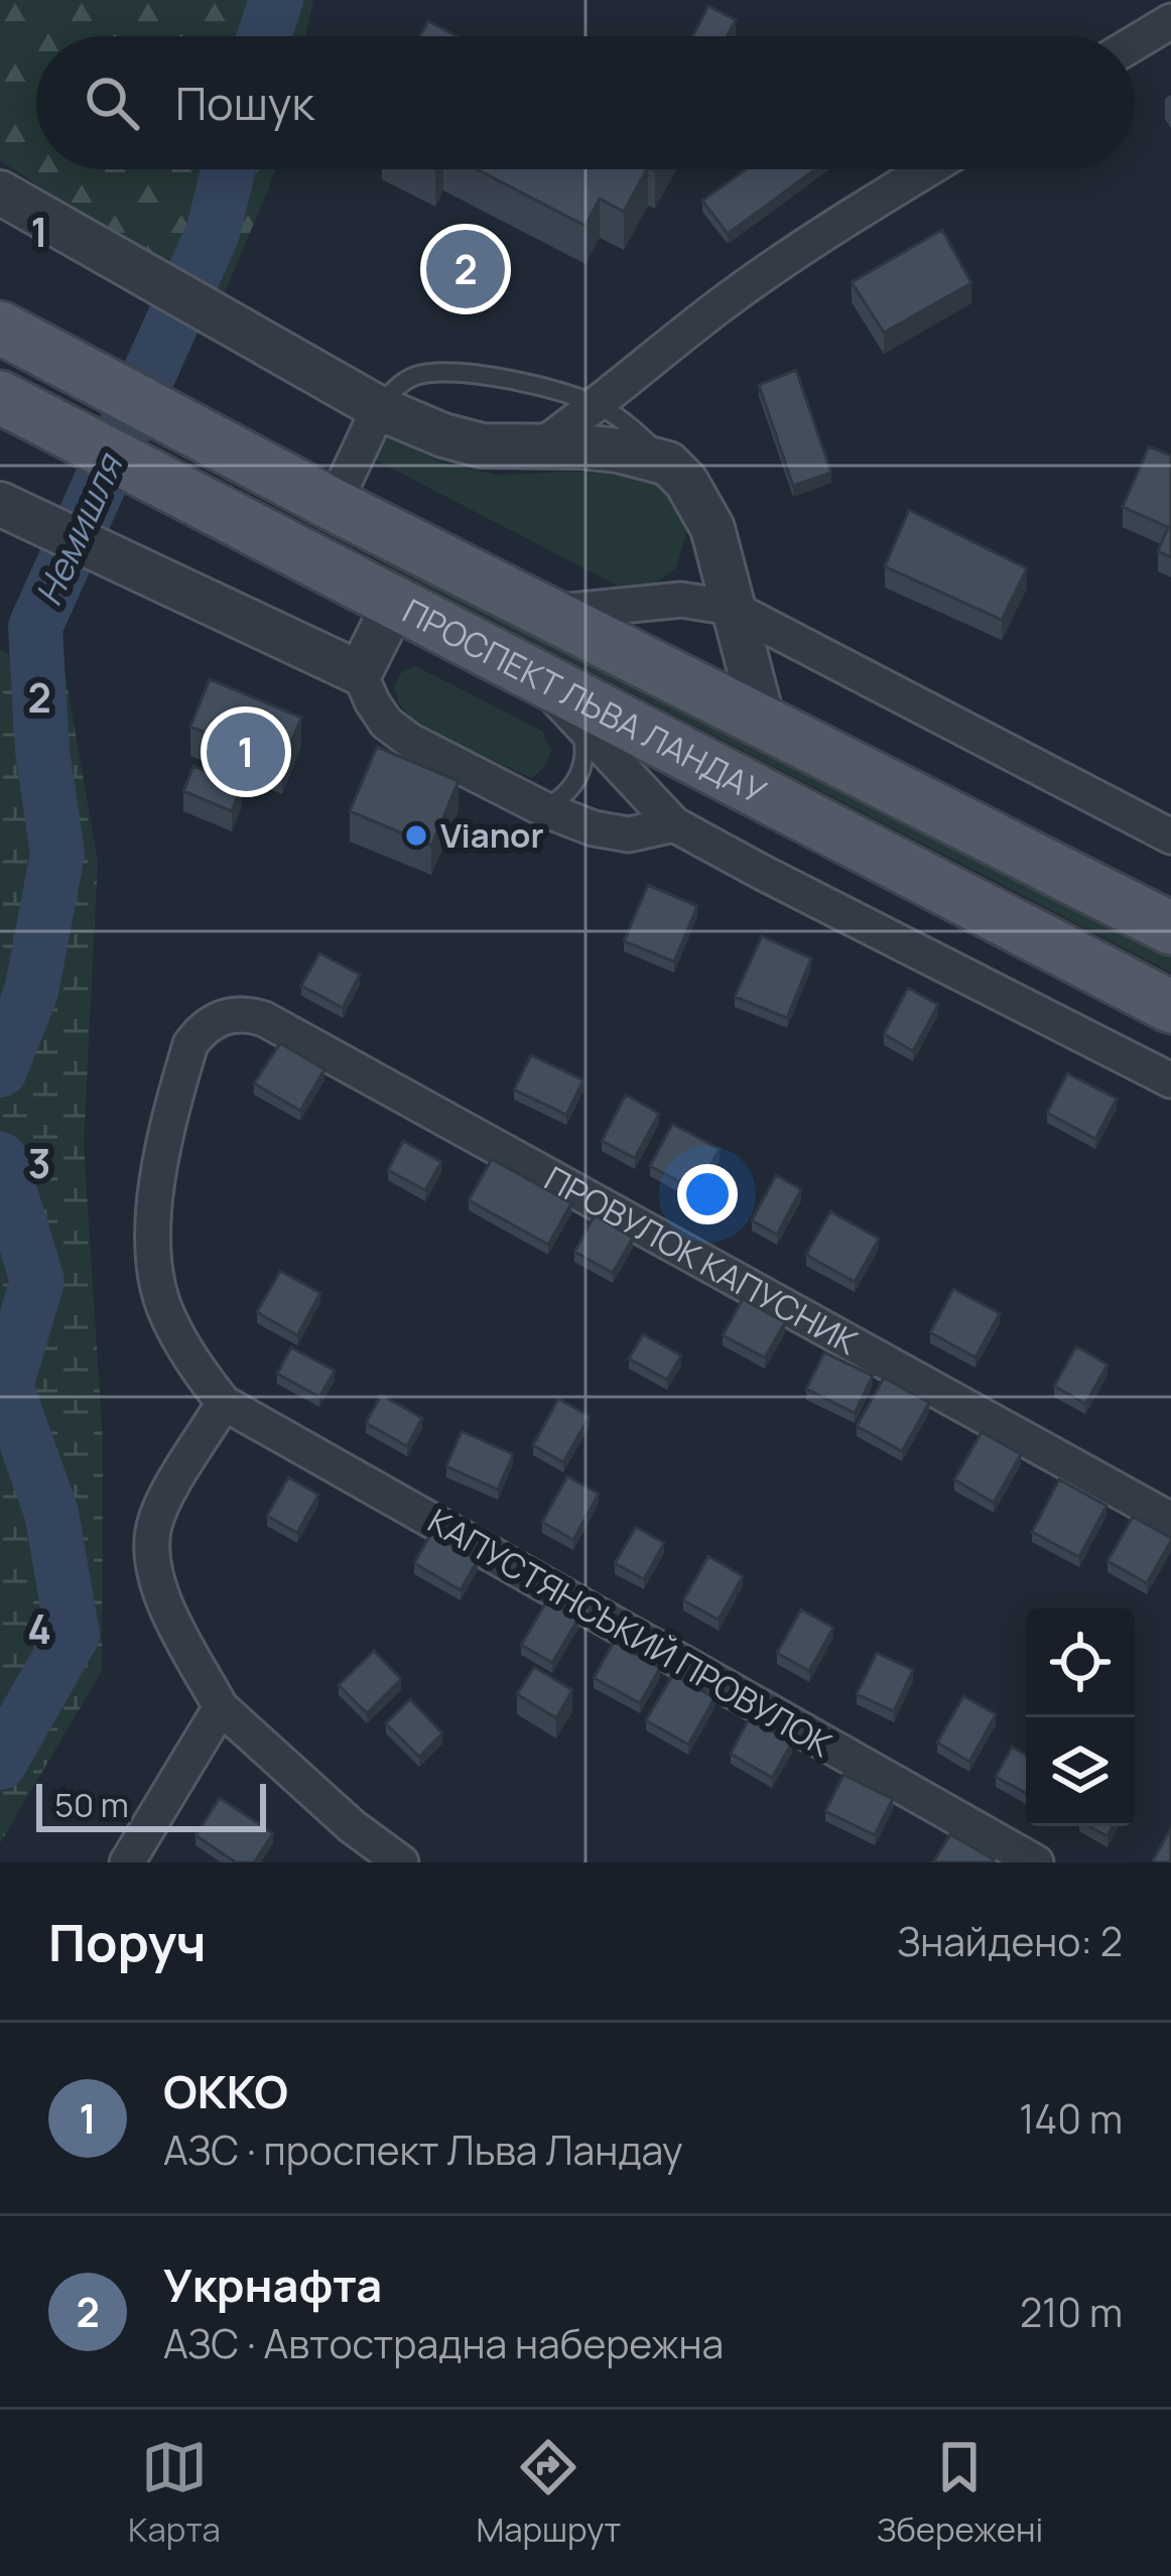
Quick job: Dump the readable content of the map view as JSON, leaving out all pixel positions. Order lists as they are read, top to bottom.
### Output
{
  "streets": {
    "main road": ["ПРОСПЕКТ ЛЬВА ЛАНДАУ"],
    "street": ["ПРОВУЛОК КАПУСНИК", "КАПУСТЯНСЬКИЙ ПРОВУЛОК"]
  },
  "crossings": [
    ["ПРОВУЛОК КАПУСНИК", "КАПУСТЯНСЬКИЙ ПРОВУЛОК"]
  ],
  "water": ["Немишля"],
  "places": ["Vianor"],
  "scale_bar": "50 m",
  "page": {
    "search": "Пошук",
    "pins": ["2", "1"],
    "scale": "50 m",
    "heading": ["Поруч", "Знайдено: 2"],
    "list": [
      {
        "mark": "1",
        "name": "ОККО",
        "note": "АЗС · проспект Льва Ландау",
        "value": "140 m"
      },
      {
        "mark": "2",
        "name": "Укрнафта",
        "note": "АЗС · Автострадна набережна",
        "value": "210 m"
      }
    ],
    "nav": ["Карта", "Маршрут", "Збережені"]
  },
  "grid": {
    "rows": [
      "1",
      "2",
      "3",
      "4"
    ]
  }
}
